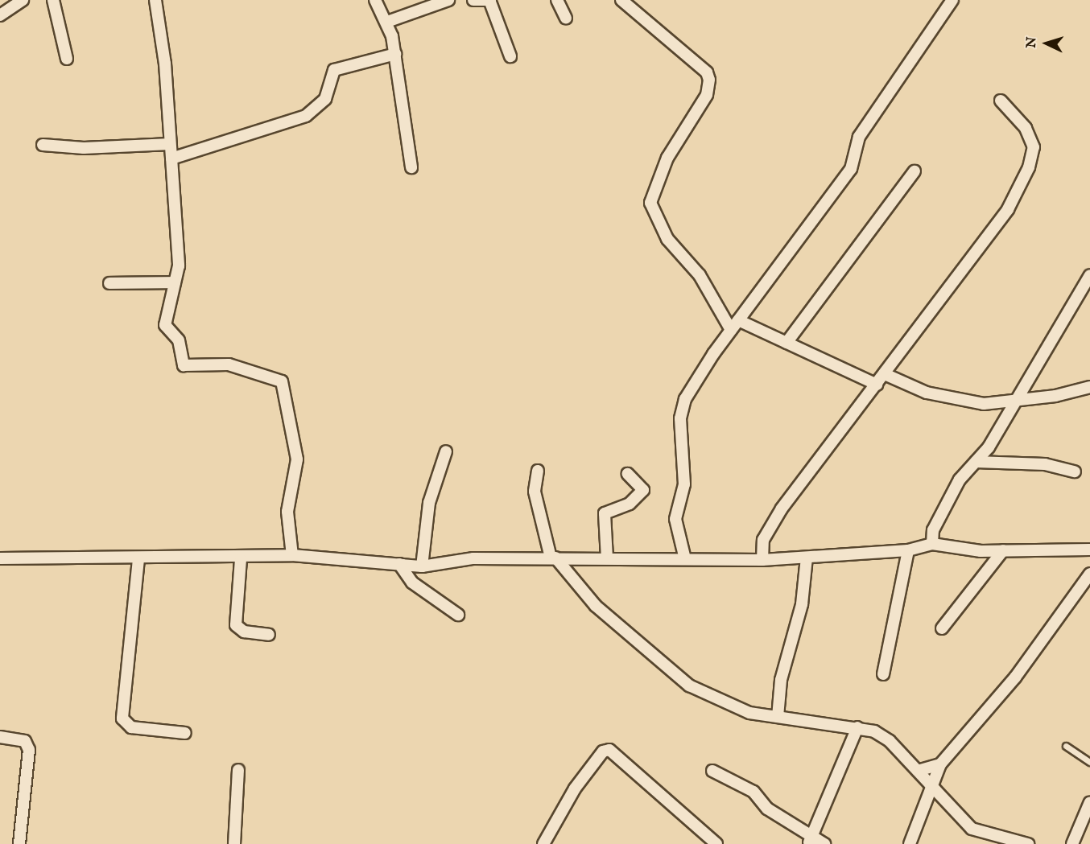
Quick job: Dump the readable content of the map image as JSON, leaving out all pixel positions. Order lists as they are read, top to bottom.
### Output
{
  "north": "left"
}
